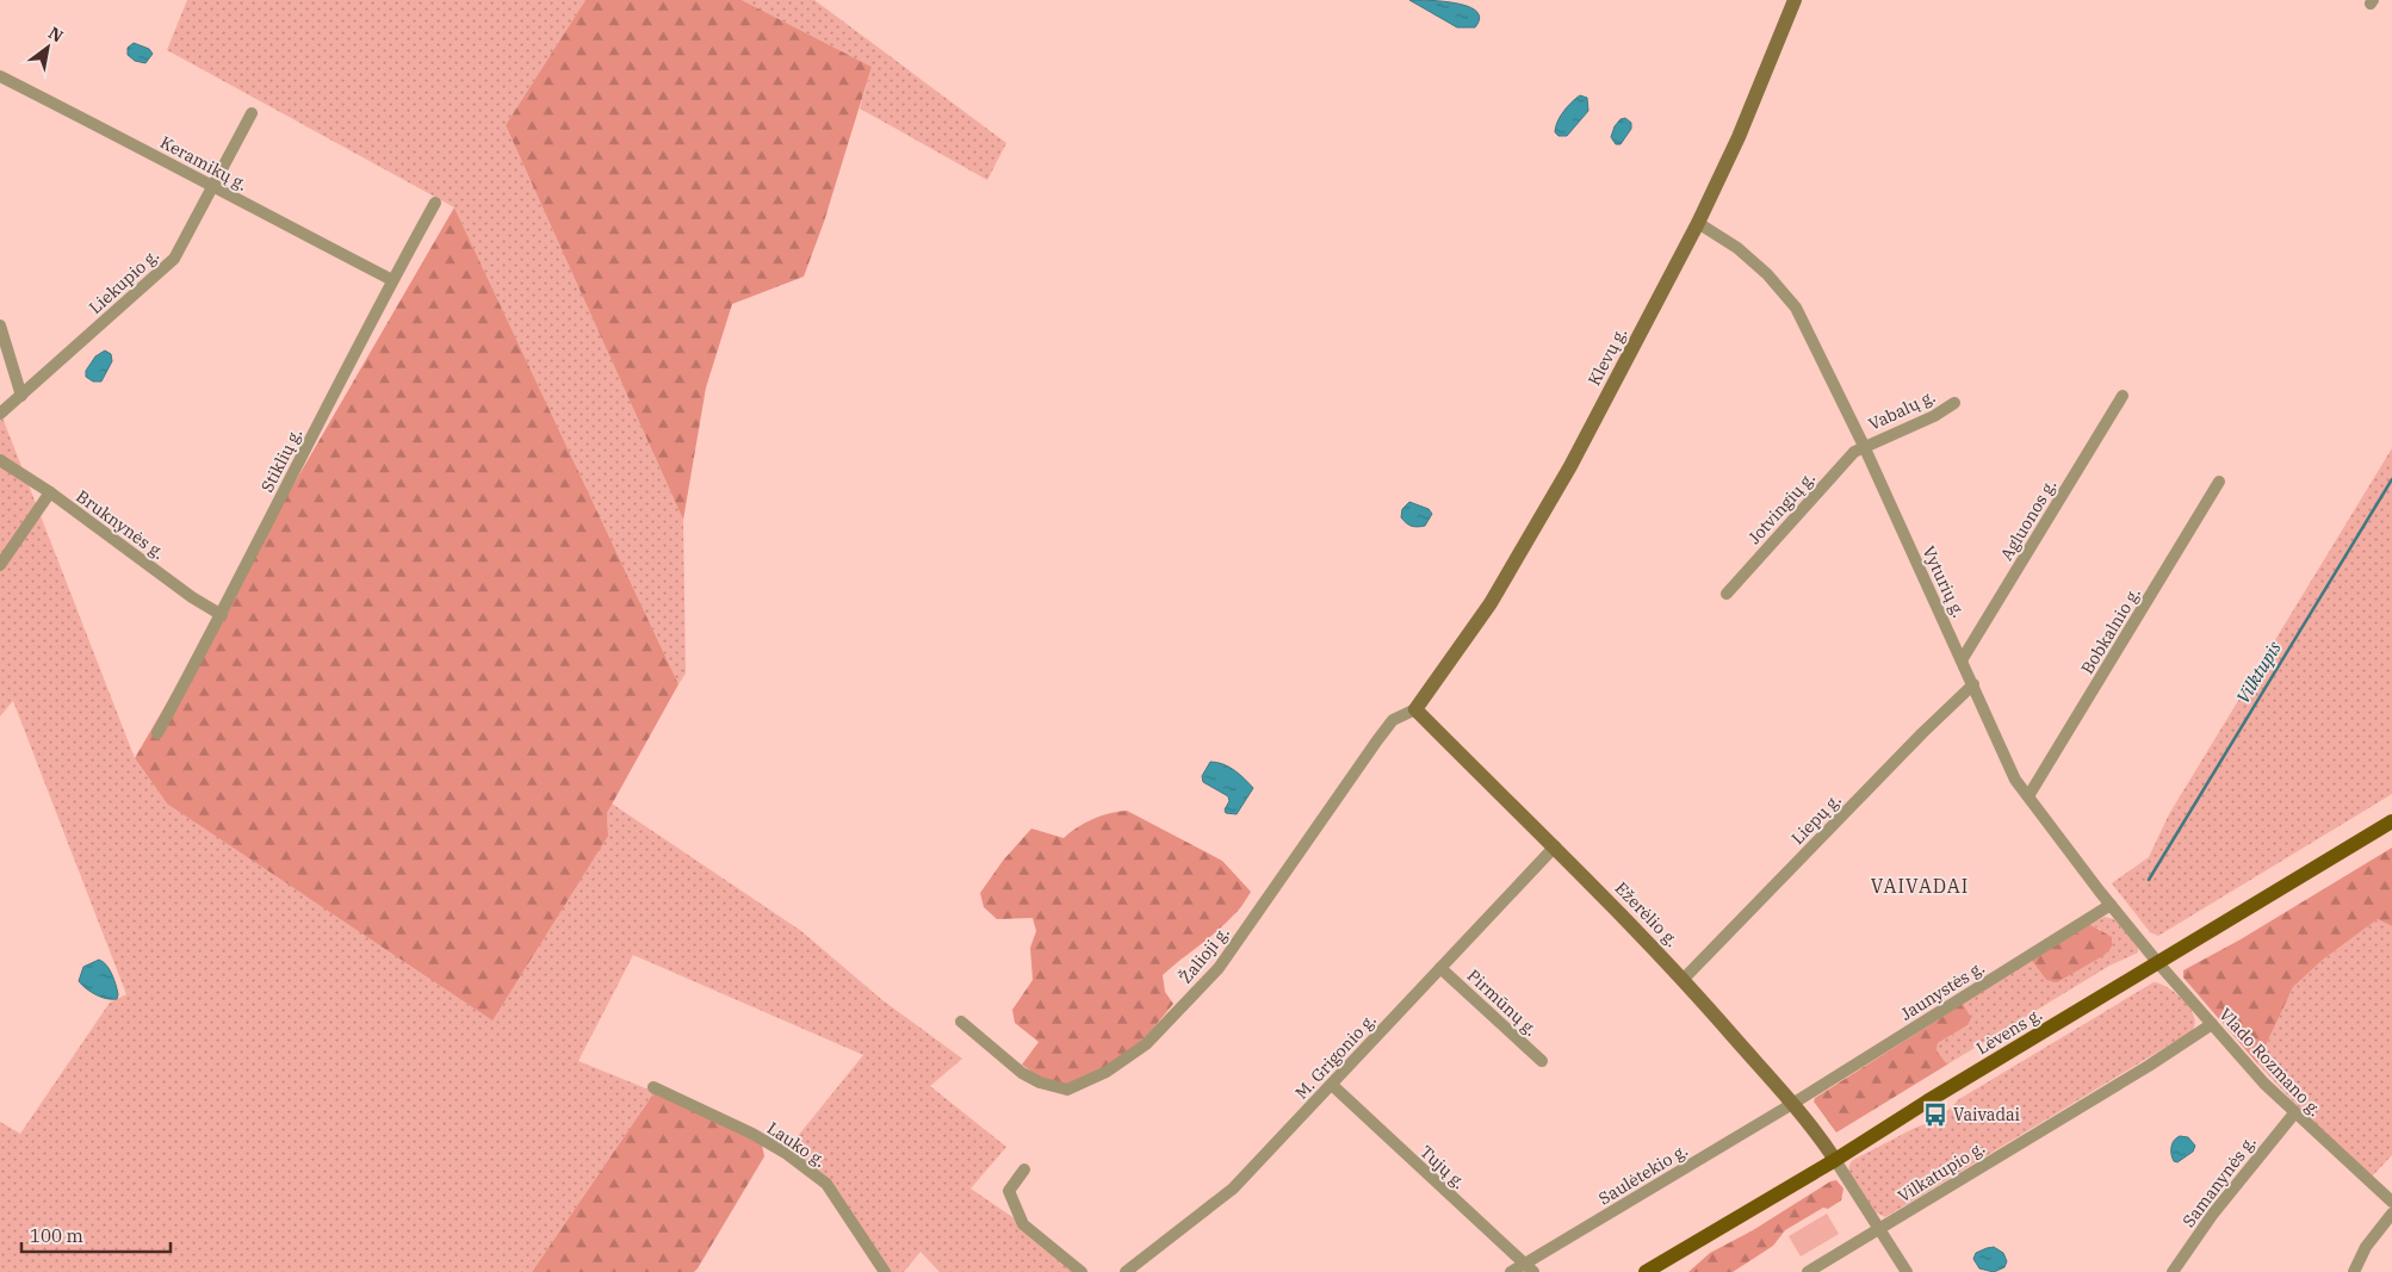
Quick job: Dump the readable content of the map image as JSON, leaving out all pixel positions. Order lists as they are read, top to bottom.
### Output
{
  "streets": {
    "main road": ["Klevų g.", "Ežerėlio g.", "Lėvens g."],
    "street": [
      "Keramikų g.",
      "Liekupio g.",
      "Vabalų g.",
      "Stiklių g.",
      "Jotvingių g.",
      "Agluonos g.",
      "Bruknynės g.",
      "Vyturių g.",
      "Bobkalnio g.",
      "Liepų g.",
      "Žalioji g.",
      "Jaunystės g.",
      "Pirmūnų g.",
      "M. Grigonio g.",
      "Vlado Rozmano g.",
      "Lauko g.",
      "Tujų g.",
      "Vilkatupio g.",
      "Saulėtekio g.",
      "Samanynės g."
    ]
  },
  "crossings": [
    ["Keramikų g.", "Liekupio g."],
    ["Keramikų g.", "Stiklių g."],
    ["Klevų g.", "Vyturių g."],
    ["Klevų g.", "Ežerėlio g."],
    ["Klevų g.", "Žalioji g."],
    ["Vabalų g.", "Jotvingių g."],
    ["Vabalų g.", "Vyturių g."],
    ["Stiklių g.", "Bruknynės g."],
    ["Jotvingių g.", "Vyturių g."],
    ["Agluonos g.", "Vyturių g."],
    ["Vyturių g.", "Bobkalnio g."],
    ["Vyturių g.", "Liepų g."],
    ["Vyturių g.", "Jaunystės g."],
    ["Vyturių g.", "Lėvens g."],
    ["Vyturių g.", "Vlado Rozmano g."],
    ["Liepų g.", "Ežerėlio g."],
    ["Ežerėlio g.", "Žalioji g."],
    ["Ežerėlio g.", "Jaunystės g."],
    ["Ežerėlio g.", "Lėvens g."],
    ["Ežerėlio g.", "M. Grigonio g."],
    ["Ežerėlio g.", "Saulėtekio g."],
    ["Jaunystės g.", "Saulėtekio g."],
    ["Pirmūnų g.", "M. Grigonio g."],
    ["Lėvens g.", "Vlado Rozmano g."],
    ["M. Grigonio g.", "Tujų g."],
    ["Vlado Rozmano g.", "Vilkatupio g."],
    ["Vlado Rozmano g.", "Samanynės g."],
    ["Tujų g.", "Saulėtekio g."]
  ],
  "districts": ["VAIVADAI"],
  "water": ["Vilktupis"],
  "places": {
    "bus stop": ["Vaivadai"]
  },
  "scale_bar": "100 m",
  "north": "top right"
}
